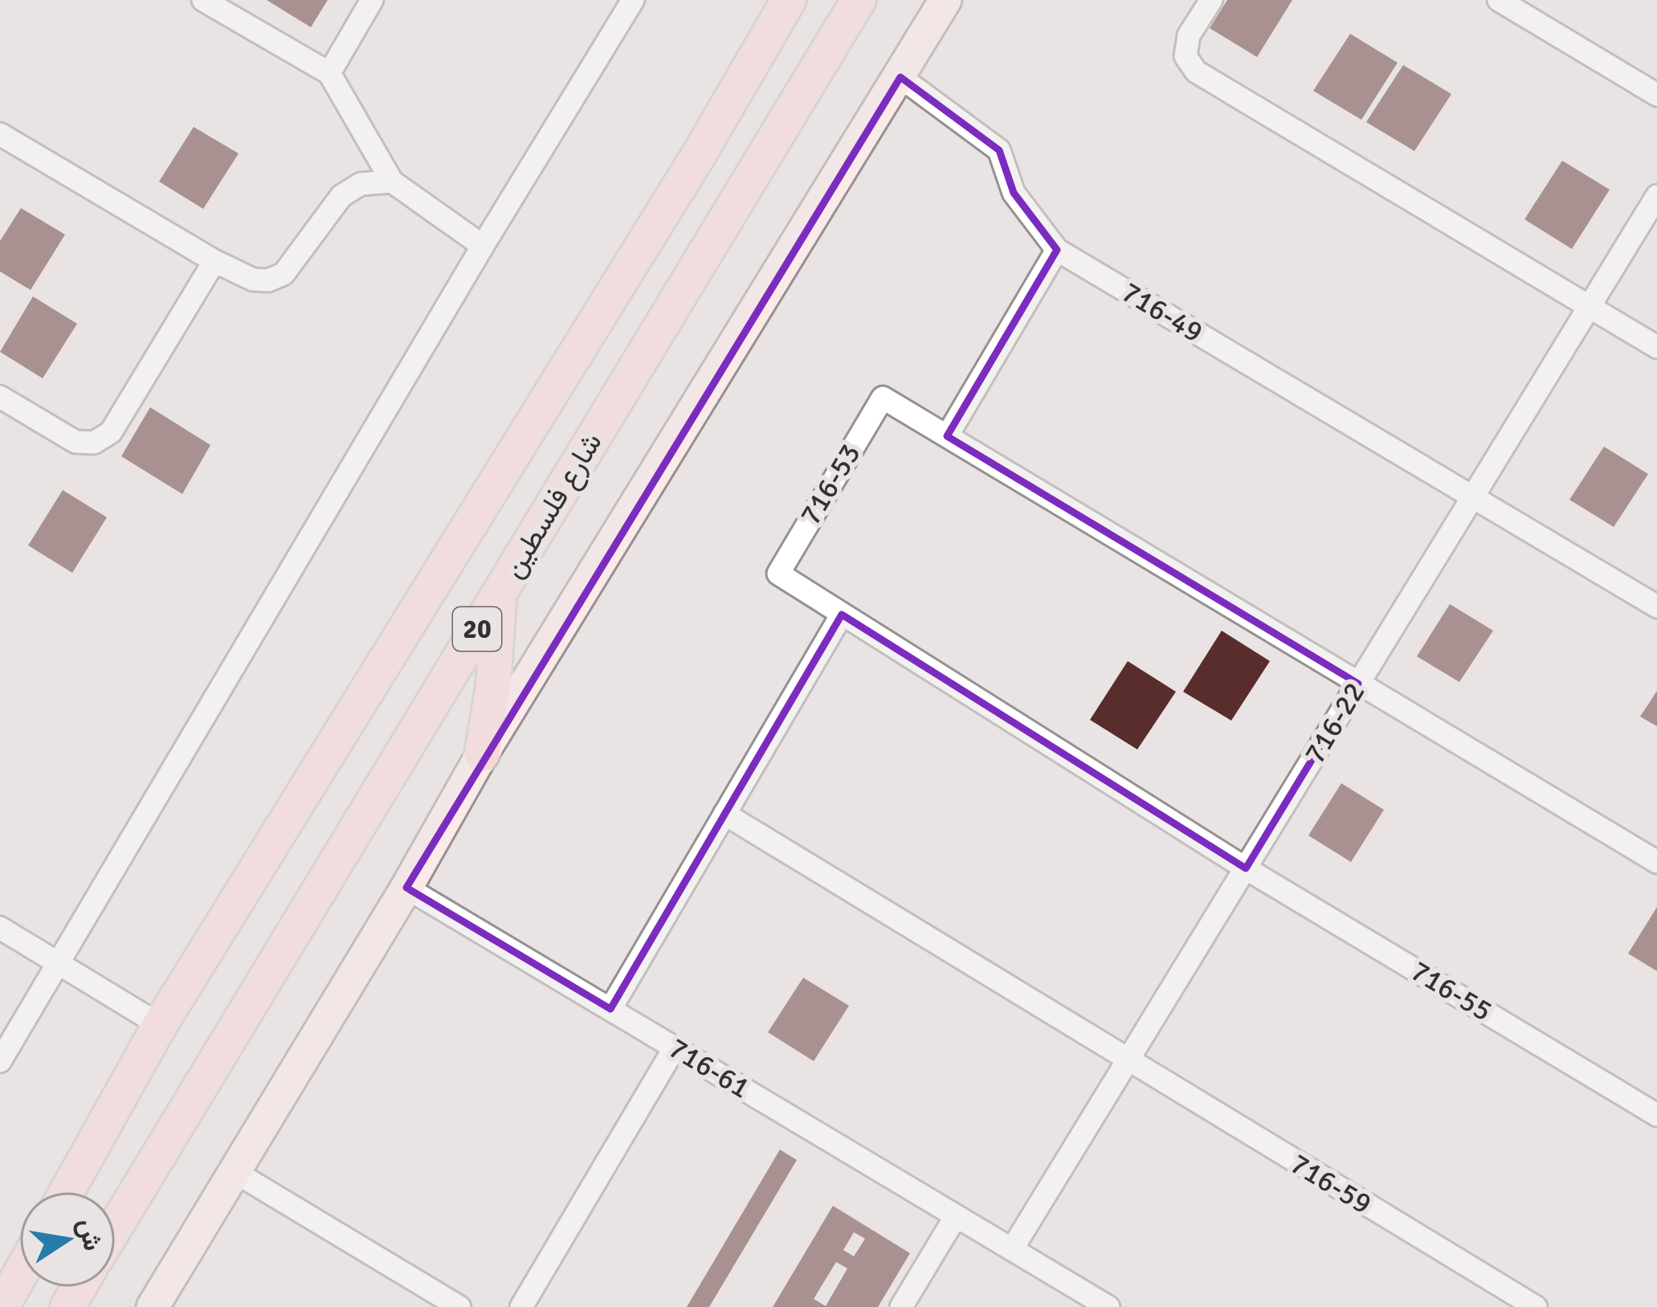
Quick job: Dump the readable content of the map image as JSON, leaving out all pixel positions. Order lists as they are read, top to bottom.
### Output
{
  "streets": {
    "main road": ["شارع فلسطين", "20"],
    "street": [
      "716-49",
      "716-53",
      "716-22",
      "716-55",
      "716-61",
      "716-59"
    ]
  },
  "crossings": [
    ["716-49", "716-22"],
    ["716-53", "716-22"],
    ["716-53", "716-55"],
    ["716-22", "716-55"],
    ["716-22", "716-61"],
    ["716-22", "716-59"]
  ],
  "north": "right"
}
